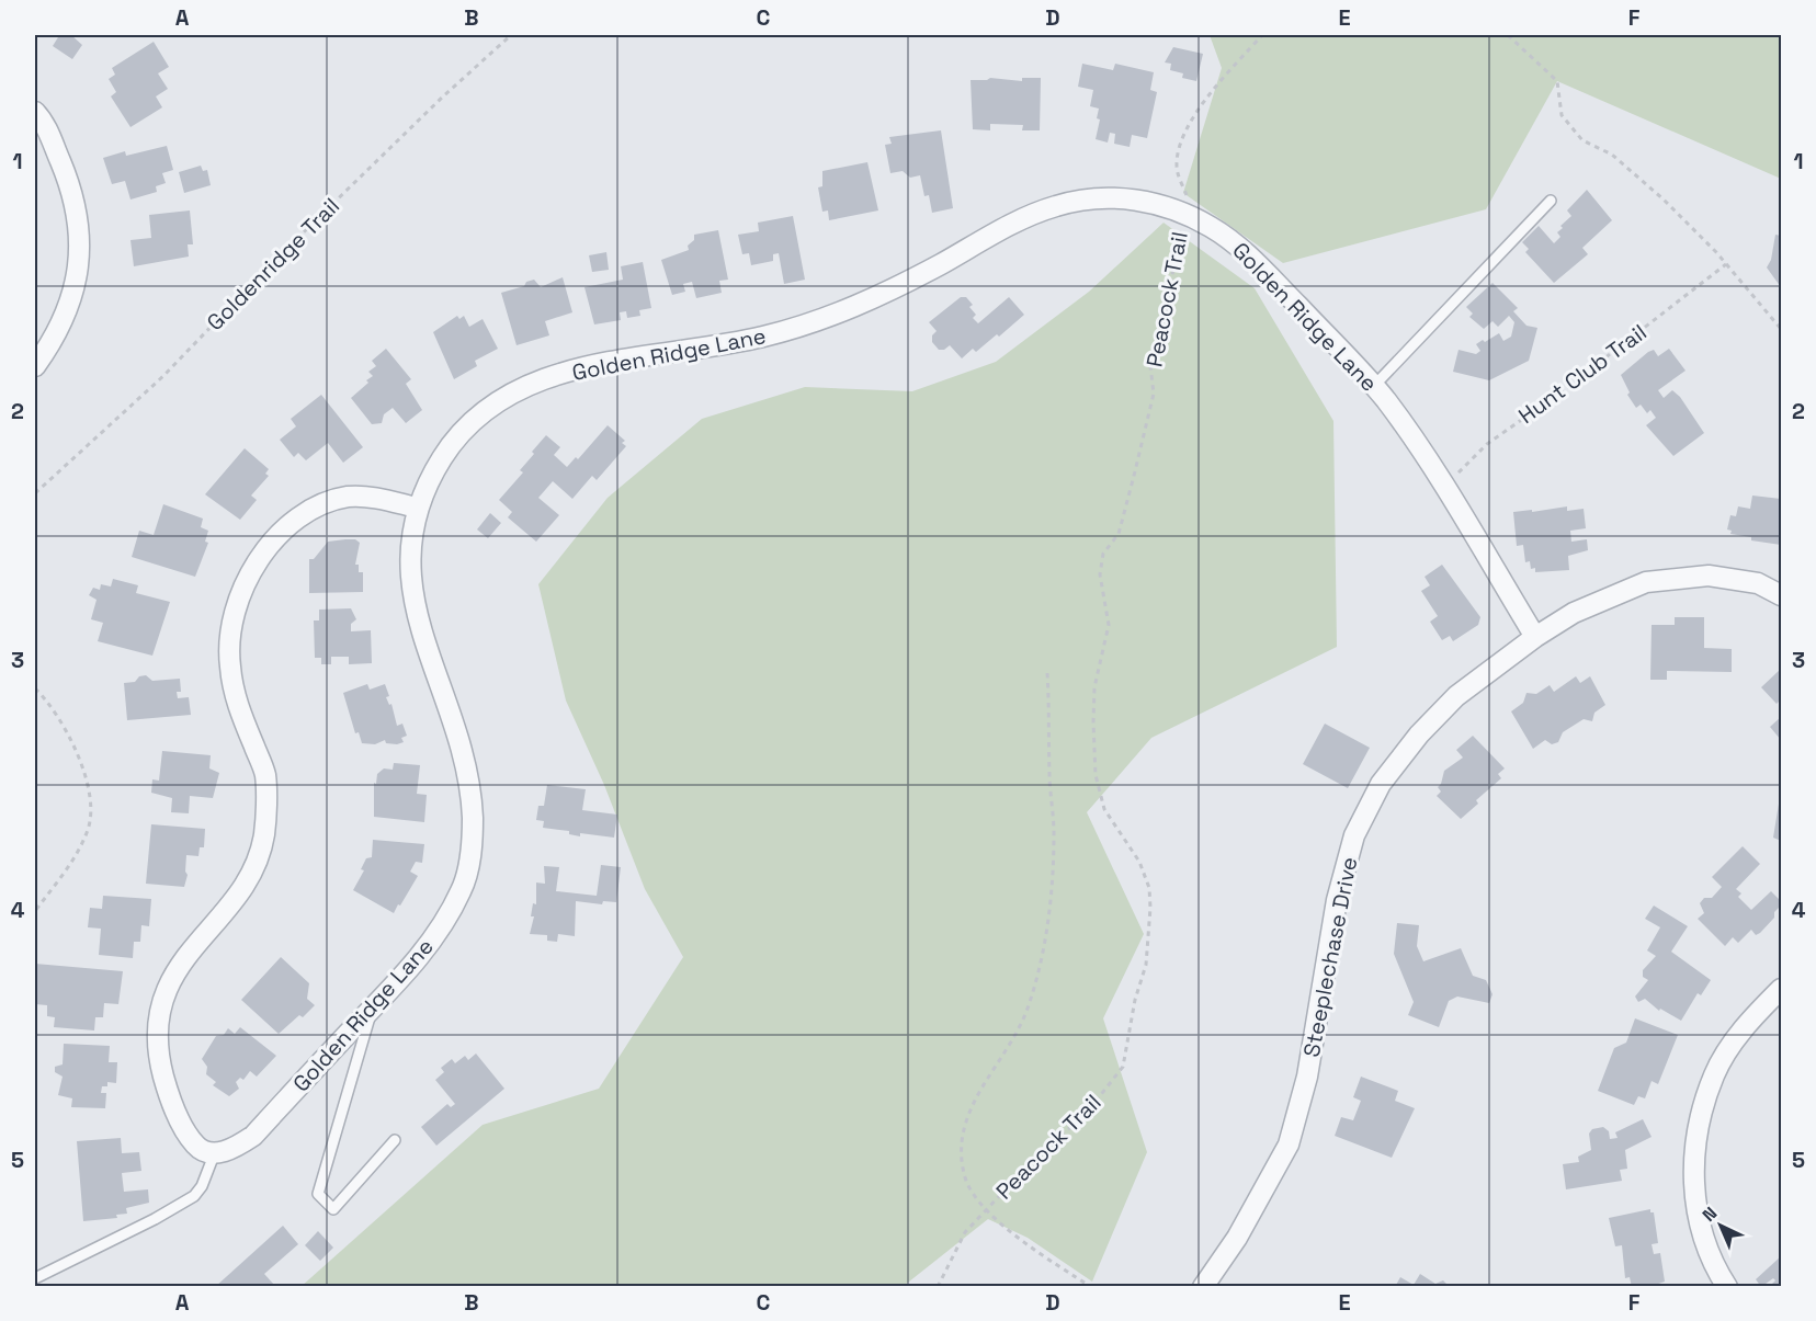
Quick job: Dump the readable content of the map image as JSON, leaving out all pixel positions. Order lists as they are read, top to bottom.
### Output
{
  "streets": {
    "street": ["Golden Ridge Lane", "Steeplechase Drive"],
    "path": ["Goldenridge Trail", "Peacock Trail", "Hunt Club Trail"]
  },
  "crossings": [
    ["Peacock Trail", "Golden Ridge Lane"],
    ["Golden Ridge Lane", "Hunt Club Trail"],
    ["Golden Ridge Lane", "Steeplechase Drive"]
  ],
  "north": "top left",
  "grid": {
    "columns": [
      "A",
      "B",
      "C",
      "D",
      "E",
      "F"
    ],
    "rows": [
      "1",
      "2",
      "3",
      "4",
      "5"
    ]
  }
}
